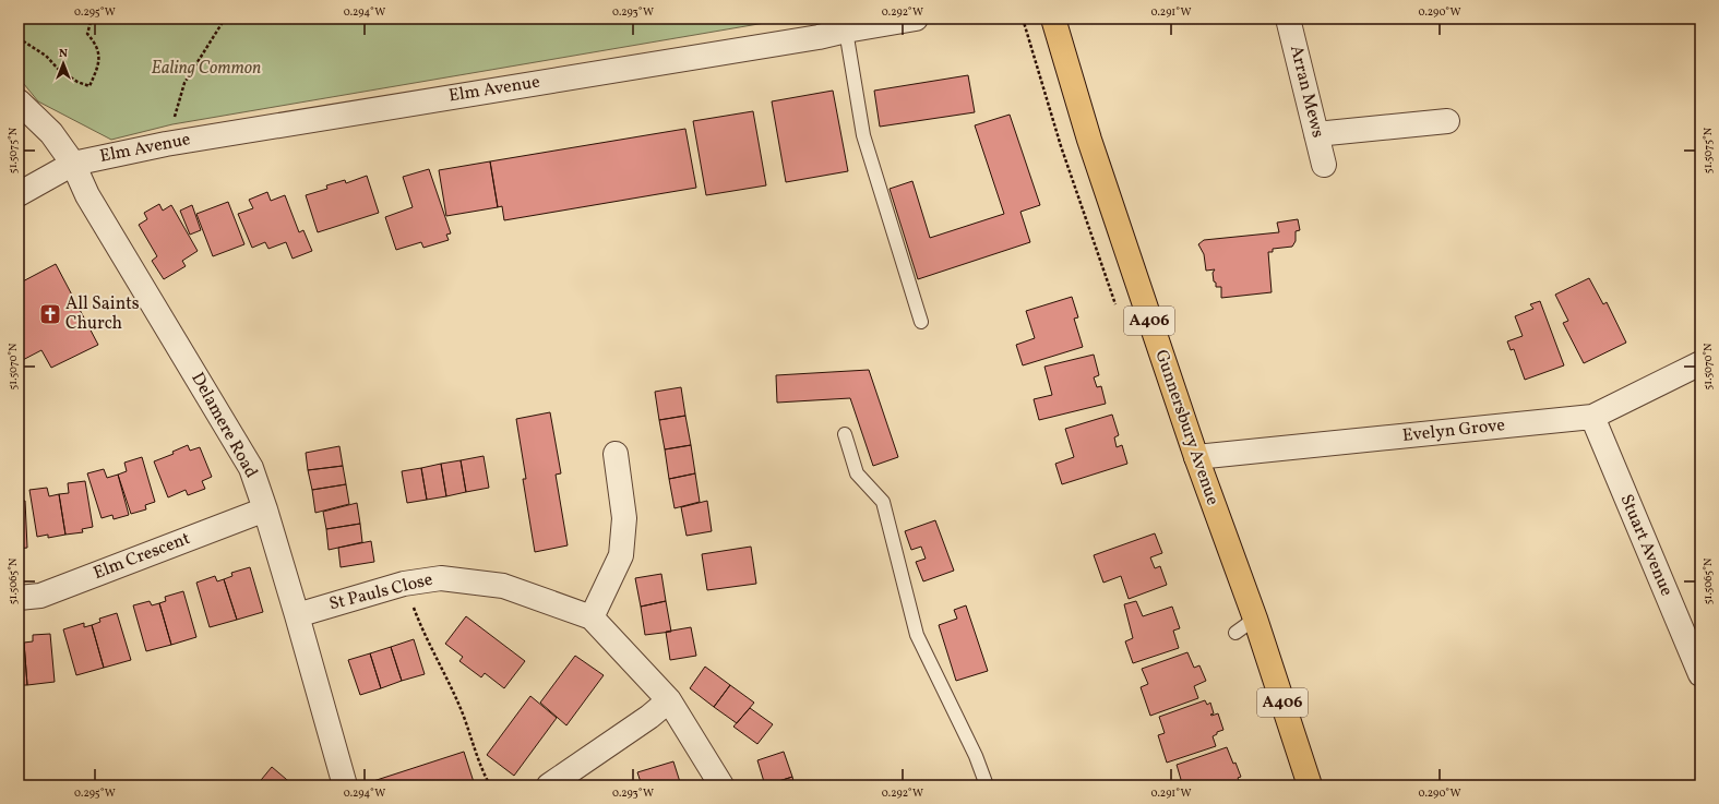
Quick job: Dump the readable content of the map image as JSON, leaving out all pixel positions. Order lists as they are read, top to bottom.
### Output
{
  "streets": {
    "highway": ["A406", "Gunnersbury Avenue"],
    "street": [
      "Elm Avenue",
      "Arran Mews",
      "Delamere Road",
      "Evelyn Grove",
      "Stuart Avenue",
      "Elm Crescent",
      "St Pauls Close"
    ]
  },
  "crossings": [
    ["Elm Avenue", "Delamere Road"],
    ["Delamere Road", "Elm Crescent"],
    ["Delamere Road", "St Pauls Close"],
    ["Gunnersbury Avenue", "Evelyn Grove"],
    ["Evelyn Grove", "Stuart Avenue"]
  ],
  "parks": ["Ealing Common"],
  "places": {
    "church": ["All Saints Church"]
  },
  "north": "top",
  "coordinates": [
    "0.295°W",
    "0.294°W",
    "0.293°W",
    "0.292°W",
    "0.291°W",
    "0.290°W",
    "51.5075°N",
    "51.5070°N",
    "51.5065°N"
  ]
}
